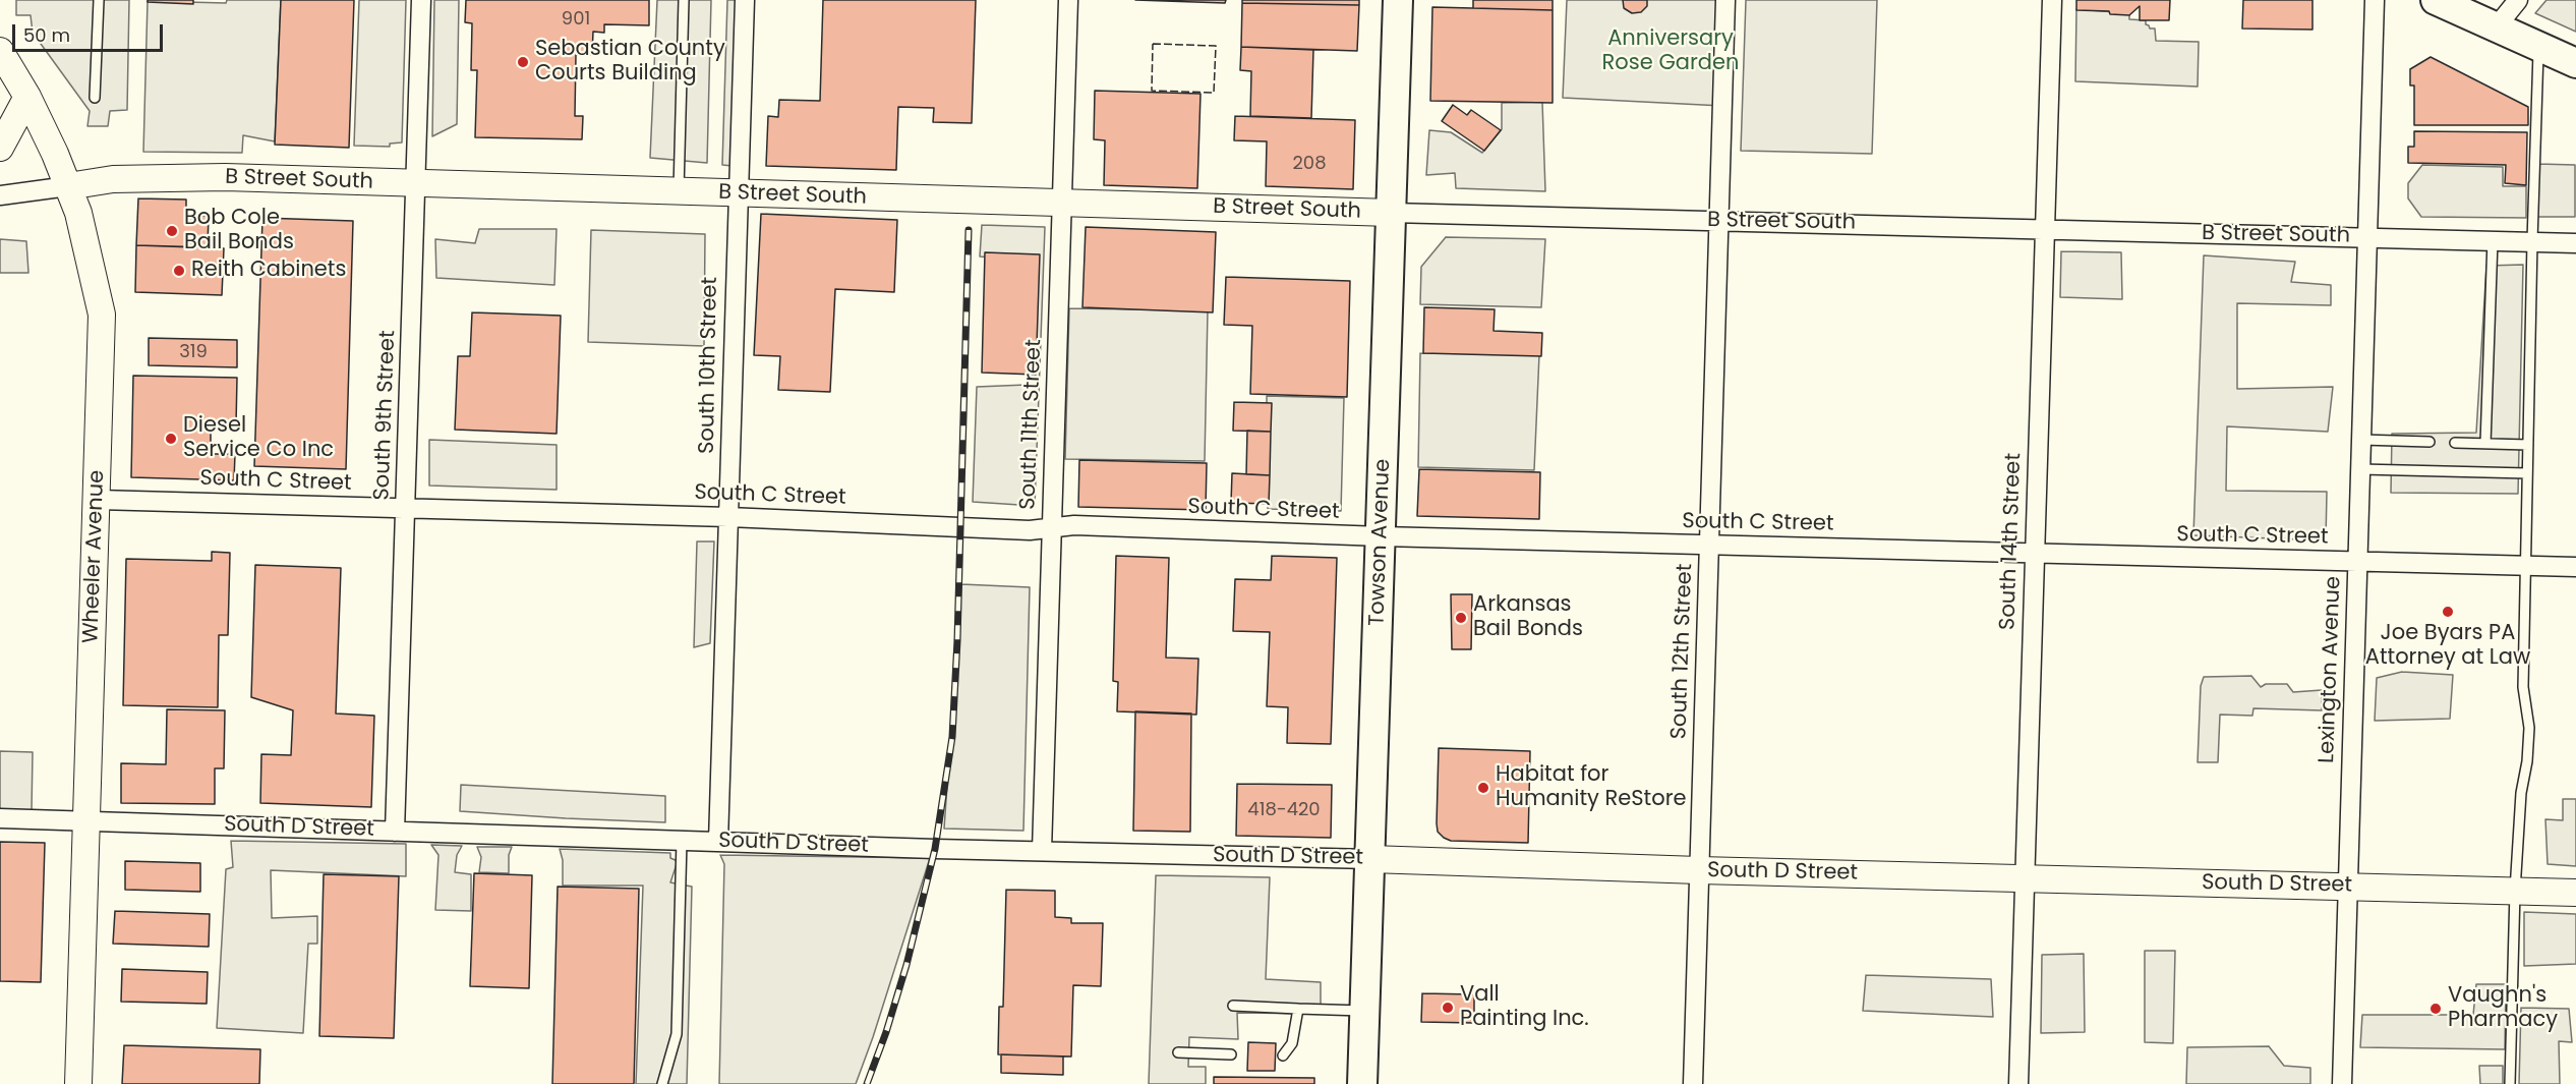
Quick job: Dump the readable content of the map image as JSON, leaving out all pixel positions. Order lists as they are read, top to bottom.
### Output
{
  "streets": {
    "main road": ["Towson Avenue"],
    "street": [
      "B Street South",
      "South 10th Street",
      "South 9th Street",
      "South 11th Street",
      "South C Street",
      "South 14th Street",
      "Wheeler Avenue",
      "South 12th Street",
      "Lexington Avenue",
      "South D Street"
    ]
  },
  "crossings": [
    ["B Street South", "South 10th Street"],
    ["B Street South", "South 9th Street"],
    ["B Street South", "South 11th Street"],
    ["B Street South", "South 14th Street"],
    ["B Street South", "Towson Avenue"],
    ["B Street South", "Wheeler Avenue"],
    ["B Street South", "South 12th Street"],
    ["B Street South", "Lexington Avenue"],
    ["South 10th Street", "South C Street"],
    ["South 10th Street", "South D Street"],
    ["South 9th Street", "South C Street"],
    ["South 9th Street", "South D Street"],
    ["South 11th Street", "South C Street"],
    ["South 11th Street", "South D Street"],
    ["South C Street", "South 14th Street"],
    ["South C Street", "Towson Avenue"],
    ["South C Street", "Wheeler Avenue"],
    ["South C Street", "South 12th Street"],
    ["South C Street", "Lexington Avenue"],
    ["South 14th Street", "South D Street"],
    ["Towson Avenue", "South D Street"],
    ["Wheeler Avenue", "South D Street"],
    ["South 12th Street", "South D Street"],
    ["Lexington Avenue", "South D Street"]
  ],
  "parks": ["Anniversary Rose Garden"],
  "places": [
    "Sebastian County Courts Building",
    "Bob Cole Bail Bonds",
    "Reith Cabinets",
    "Diesel Service Co Inc",
    "Joe Byars PA Attorney at Law",
    "Arkansas Bail Bonds",
    "Habitat for Humanity ReStore",
    "Vall Painting Inc.",
    "Vaughn's Pharmacy"
  ],
  "house_numbers": [
    "901",
    "208",
    "319",
    "418-420"
  ],
  "scale_bar": "50 m"
}
